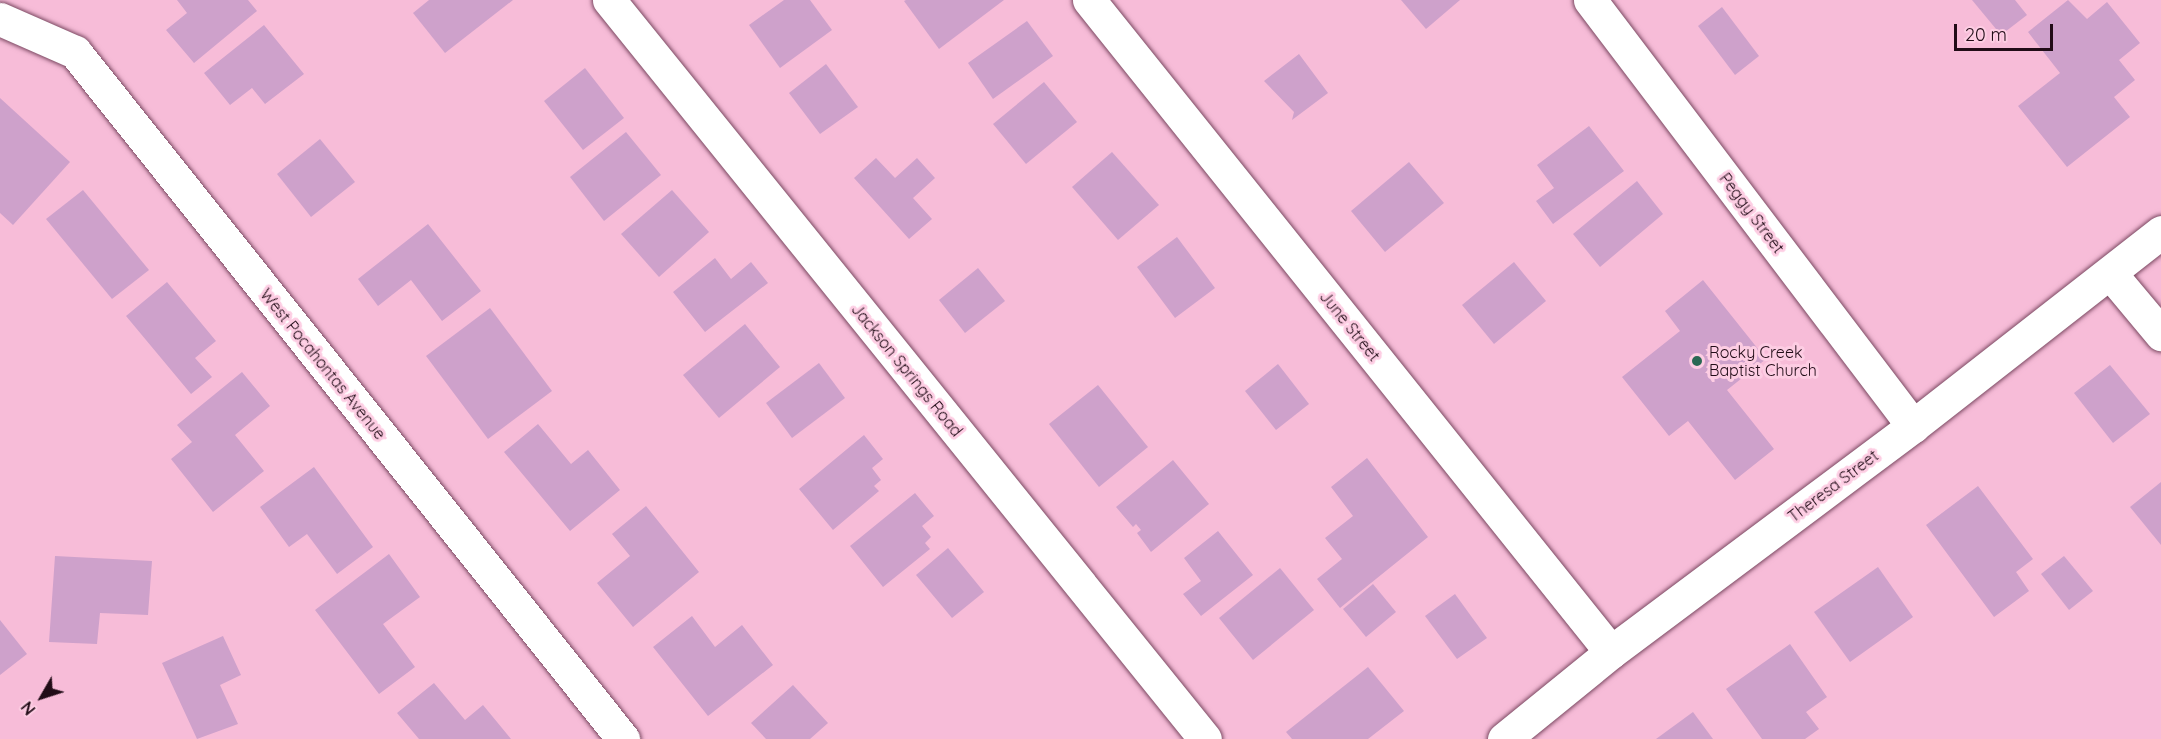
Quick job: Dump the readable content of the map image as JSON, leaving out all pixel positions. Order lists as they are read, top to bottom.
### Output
{
  "streets": {
    "street": [
      "Peggy Street",
      "June Street",
      "West Pocahontas Avenue",
      "Jackson Springs Road",
      "Theresa Street"
    ]
  },
  "crossings": [
    ["Peggy Street", "Theresa Street"],
    ["June Street", "Theresa Street"]
  ],
  "places": ["Rocky Creek Baptist Church"],
  "scale_bar": "20 m",
  "north": "bottom left"
}
